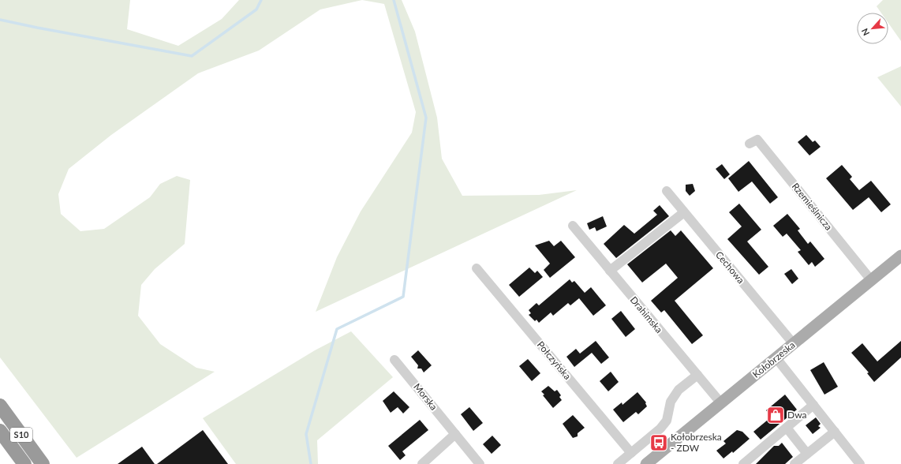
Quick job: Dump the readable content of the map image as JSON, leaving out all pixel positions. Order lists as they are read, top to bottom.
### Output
{
  "streets": {
    "highway": ["S10"],
    "main road": ["Kołobrzeska"],
    "street": [
      "Rzemieślnicza",
      "Cechowa",
      "Drahimska",
      "Połczyńska",
      "Morska"
    ]
  },
  "crossings": [
    ["Rzemieślnicza", "Kołobrzeska"],
    ["Cechowa", "Kołobrzeska"],
    ["Drahimska", "Kołobrzeska"]
  ],
  "places": {
    "shop": ["Dwa"],
    "bus stop": ["Kołobrzeska - ZDW"]
  },
  "north": "bottom left"
}
